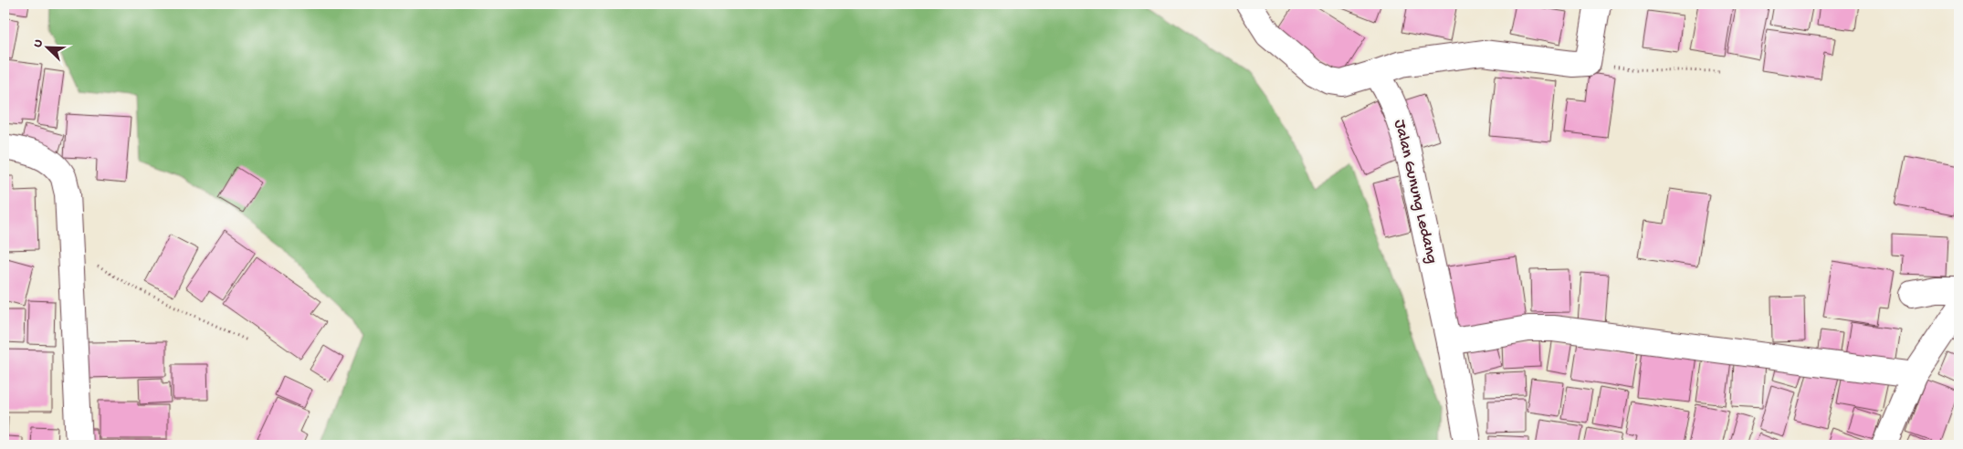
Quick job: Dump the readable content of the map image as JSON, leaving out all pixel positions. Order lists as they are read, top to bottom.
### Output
{
  "streets": {
    "street": ["Jalan Gunung Ledang"]
  },
  "north": "top left"
}
